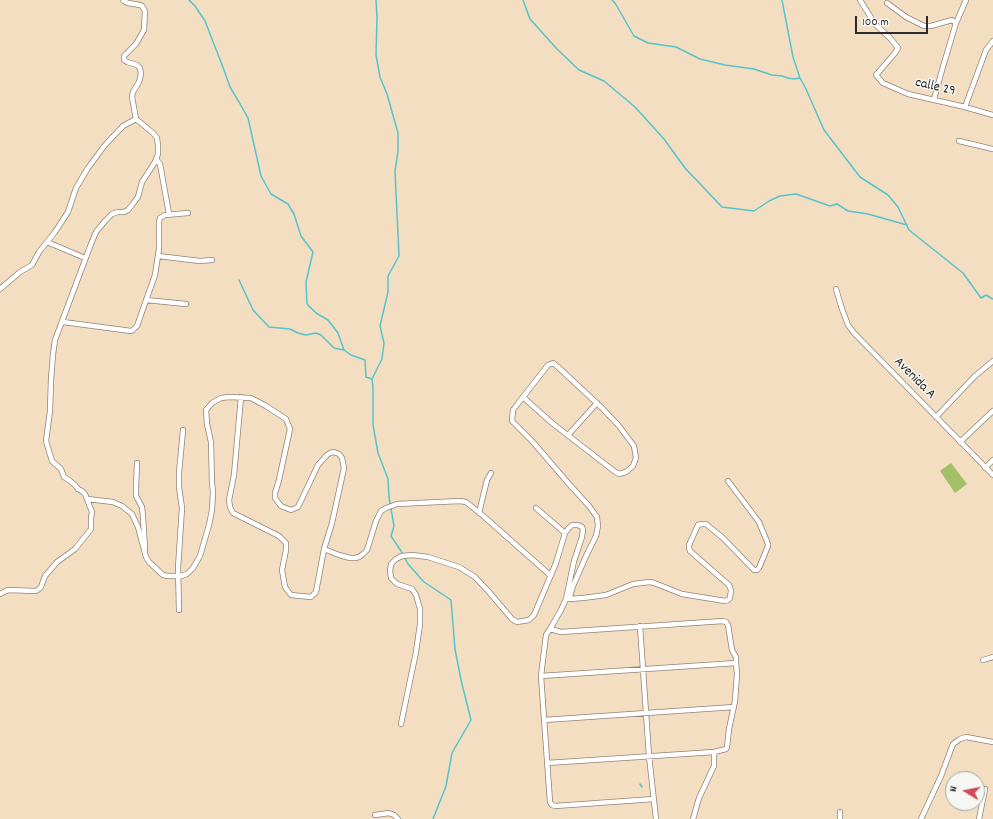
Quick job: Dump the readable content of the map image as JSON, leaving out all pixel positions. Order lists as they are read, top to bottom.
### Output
{
  "streets": {
    "street": ["calle 29", "Avenida A"]
  },
  "scale_bar": "100 m",
  "north": "left"
}
